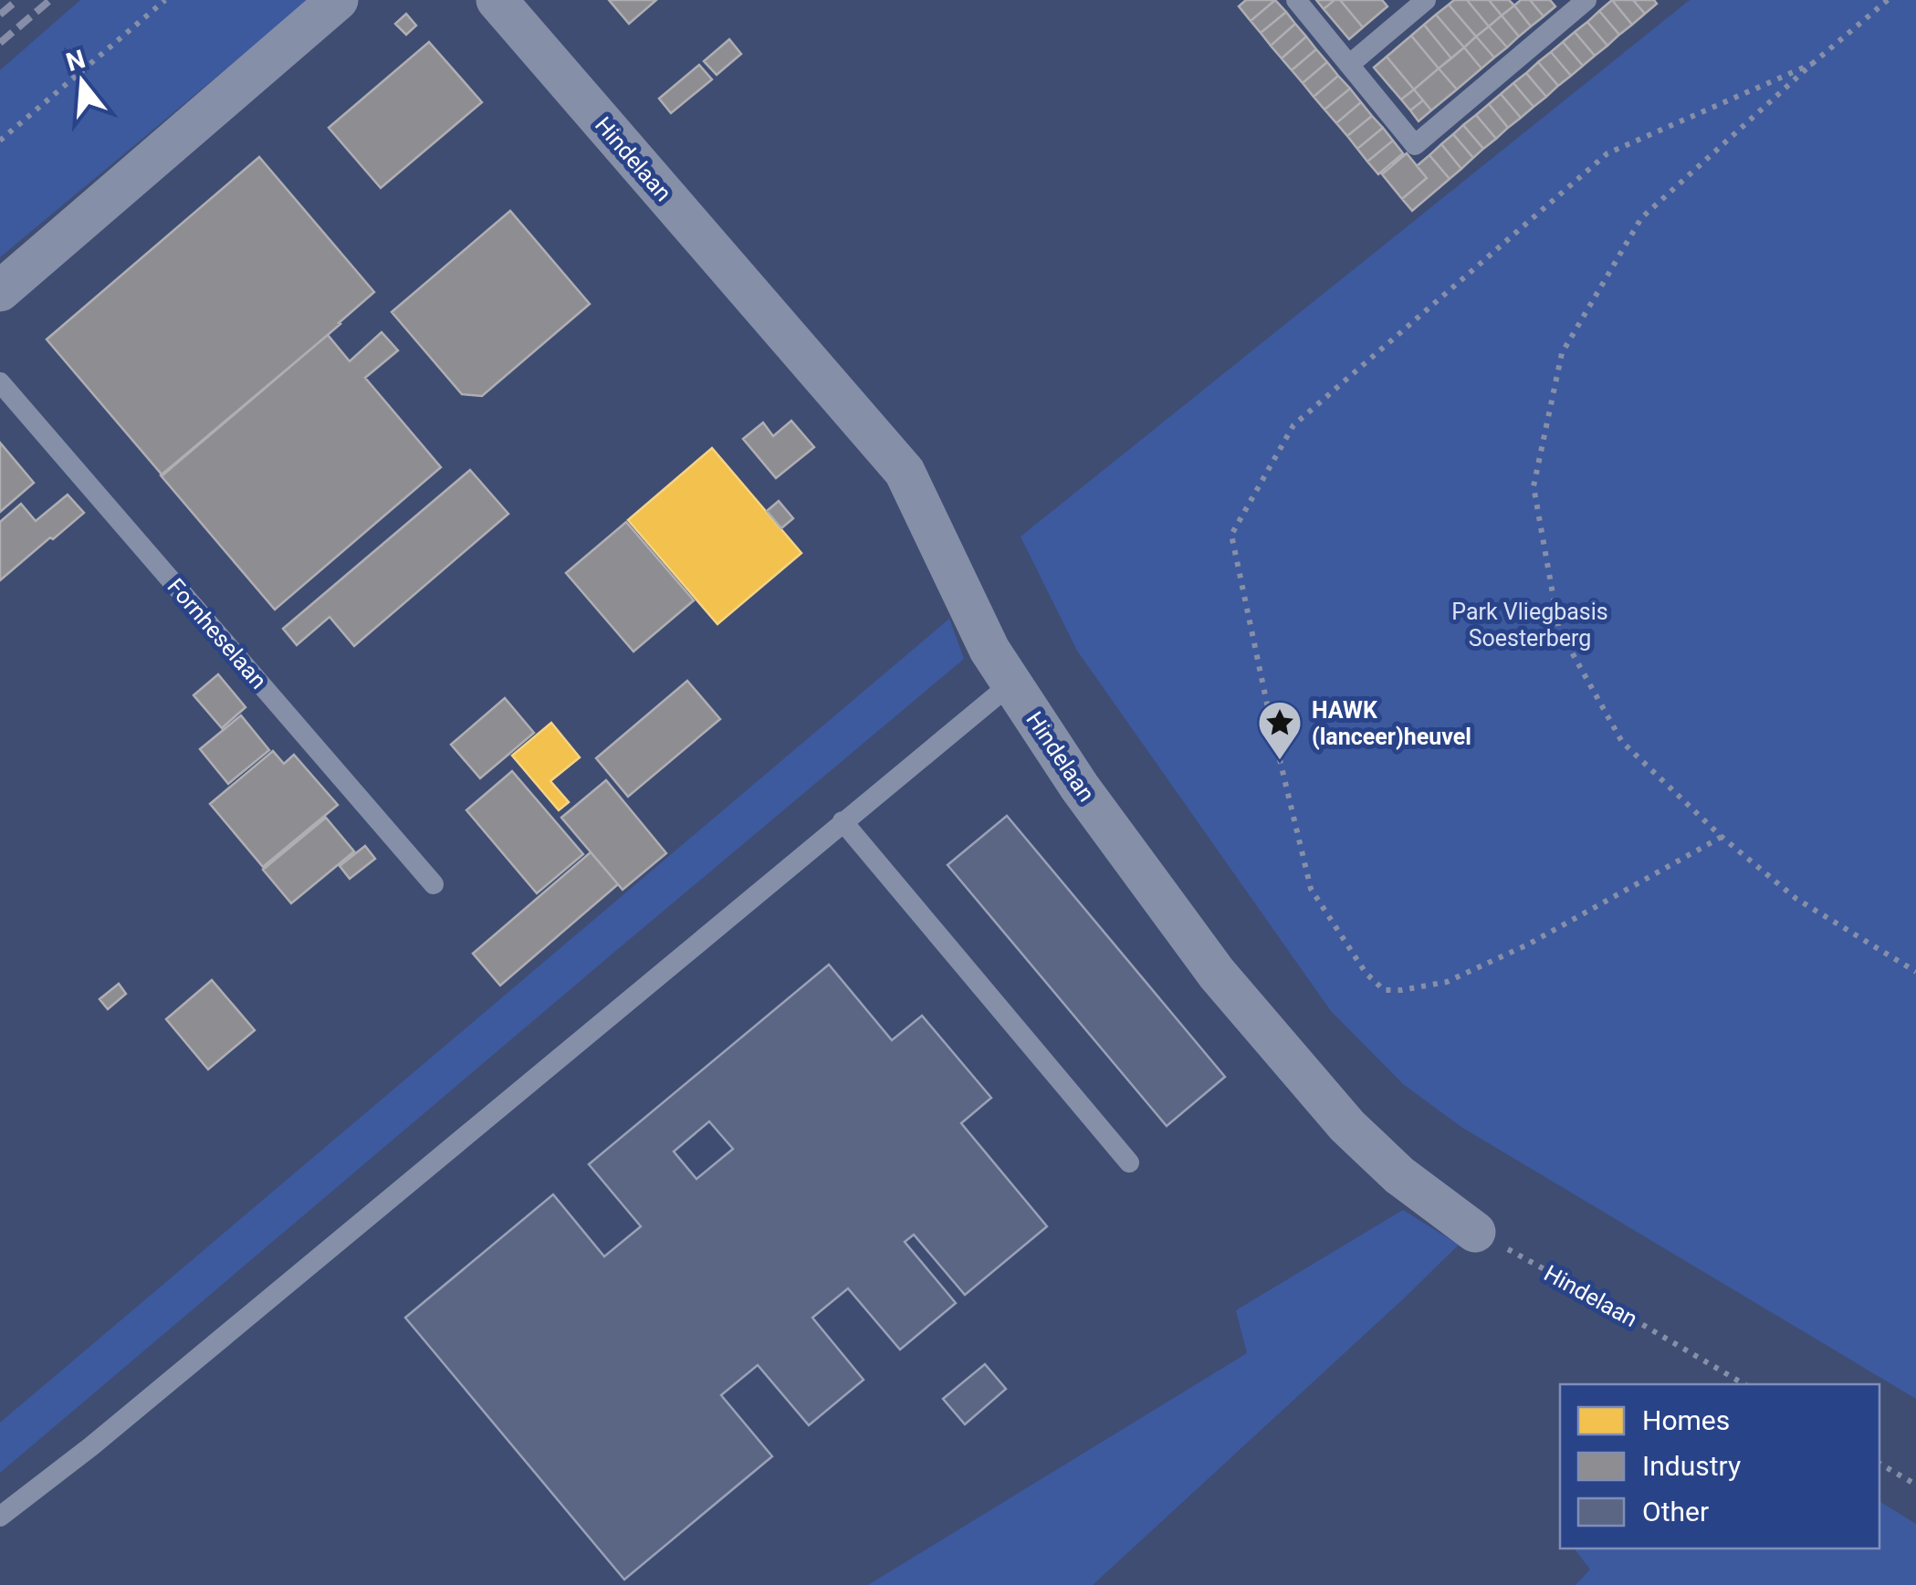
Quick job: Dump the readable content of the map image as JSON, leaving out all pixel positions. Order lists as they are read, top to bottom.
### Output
{
  "streets": {
    "street": ["Hindelaan"],
    "lane": ["Fornheselaan"]
  },
  "parks": ["Park Vliegbasis Soesterberg"],
  "places": {
    "place": ["HAWK (lanceer)heuvel"]
  },
  "legend": ["Homes", "Industry", "Other"],
  "north": "top"
}
